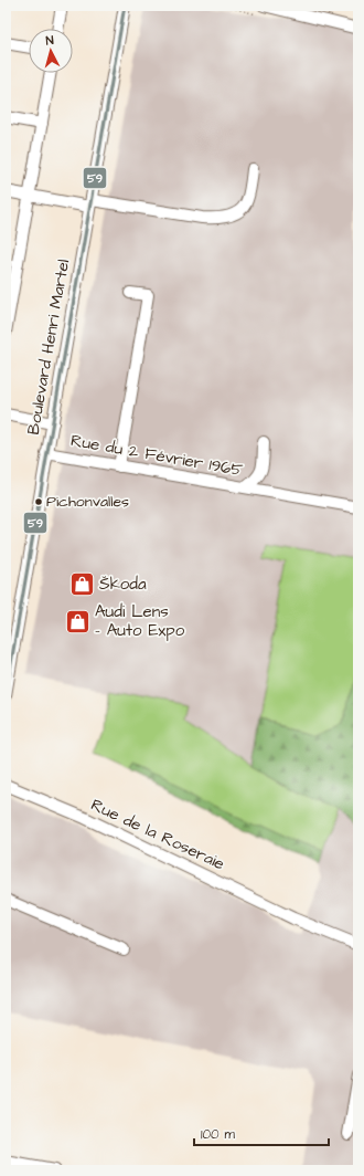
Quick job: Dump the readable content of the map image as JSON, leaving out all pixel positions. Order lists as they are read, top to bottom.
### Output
{
  "streets": {
    "street": ["Boulevard Henri Martel", "Rue du 2 Février 1965", "Rue de la Roseraie"]
  },
  "crossings": [
    ["Boulevard Henri Martel", "Rue du 2 Février 1965"]
  ],
  "places": {
    "other": ["Pichonvalles"],
    "shop": ["Škoda", "Audi Lens - Auto Expo"]
  },
  "lines": ["transit line 59"],
  "scale_bar": "100 m",
  "north": "top"
}
